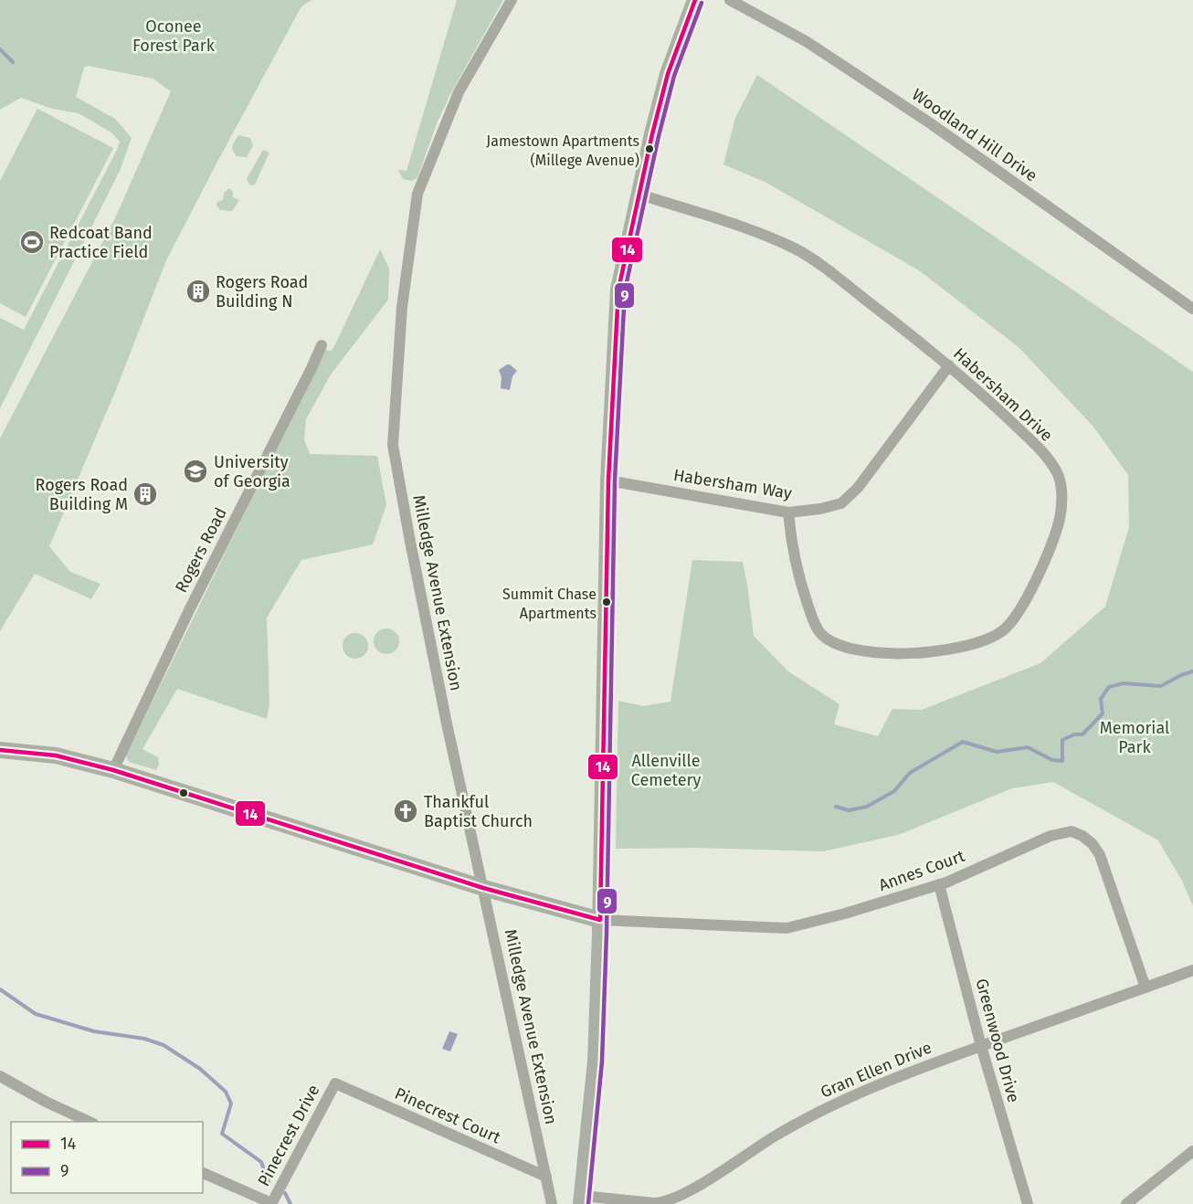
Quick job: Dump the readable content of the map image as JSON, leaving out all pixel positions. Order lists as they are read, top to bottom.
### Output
{
  "streets": {
    "street": [
      "Woodland Hill Drive",
      "Habersham Drive",
      "Habersham Way",
      "Rogers Road",
      "Milledge Avenue Extension",
      "Annes Court",
      "Greenwood Drive",
      "Gran Ellen Drive",
      "Pinecrest Court",
      "Pinecrest Drive"
    ]
  },
  "crossings": [
    ["Habersham Drive", "Habersham Way"],
    ["Milledge Avenue Extension", "Pinecrest Court"],
    ["Annes Court", "Greenwood Drive"],
    ["Annes Court", "Gran Ellen Drive"],
    ["Greenwood Drive", "Gran Ellen Drive"],
    ["Pinecrest Court", "Pinecrest Drive"]
  ],
  "parks": ["Oconee Forest Park", "Memorial Park", "Allenville Cemetery"],
  "places": {
    "other": ["Jamestown Apartments (Millege Avenue)", "Summit Chase Apartments"],
    "sports": ["Redcoat Band Practice Field"],
    "building": ["Rogers Road Building N", "Rogers Road Building M"],
    "school or university": ["University of Georgia"],
    "church": ["Thankful Baptist Church"]
  },
  "lines": ["transit line 14", "transit line 9"],
  "legend": ["14", "9"]
}
